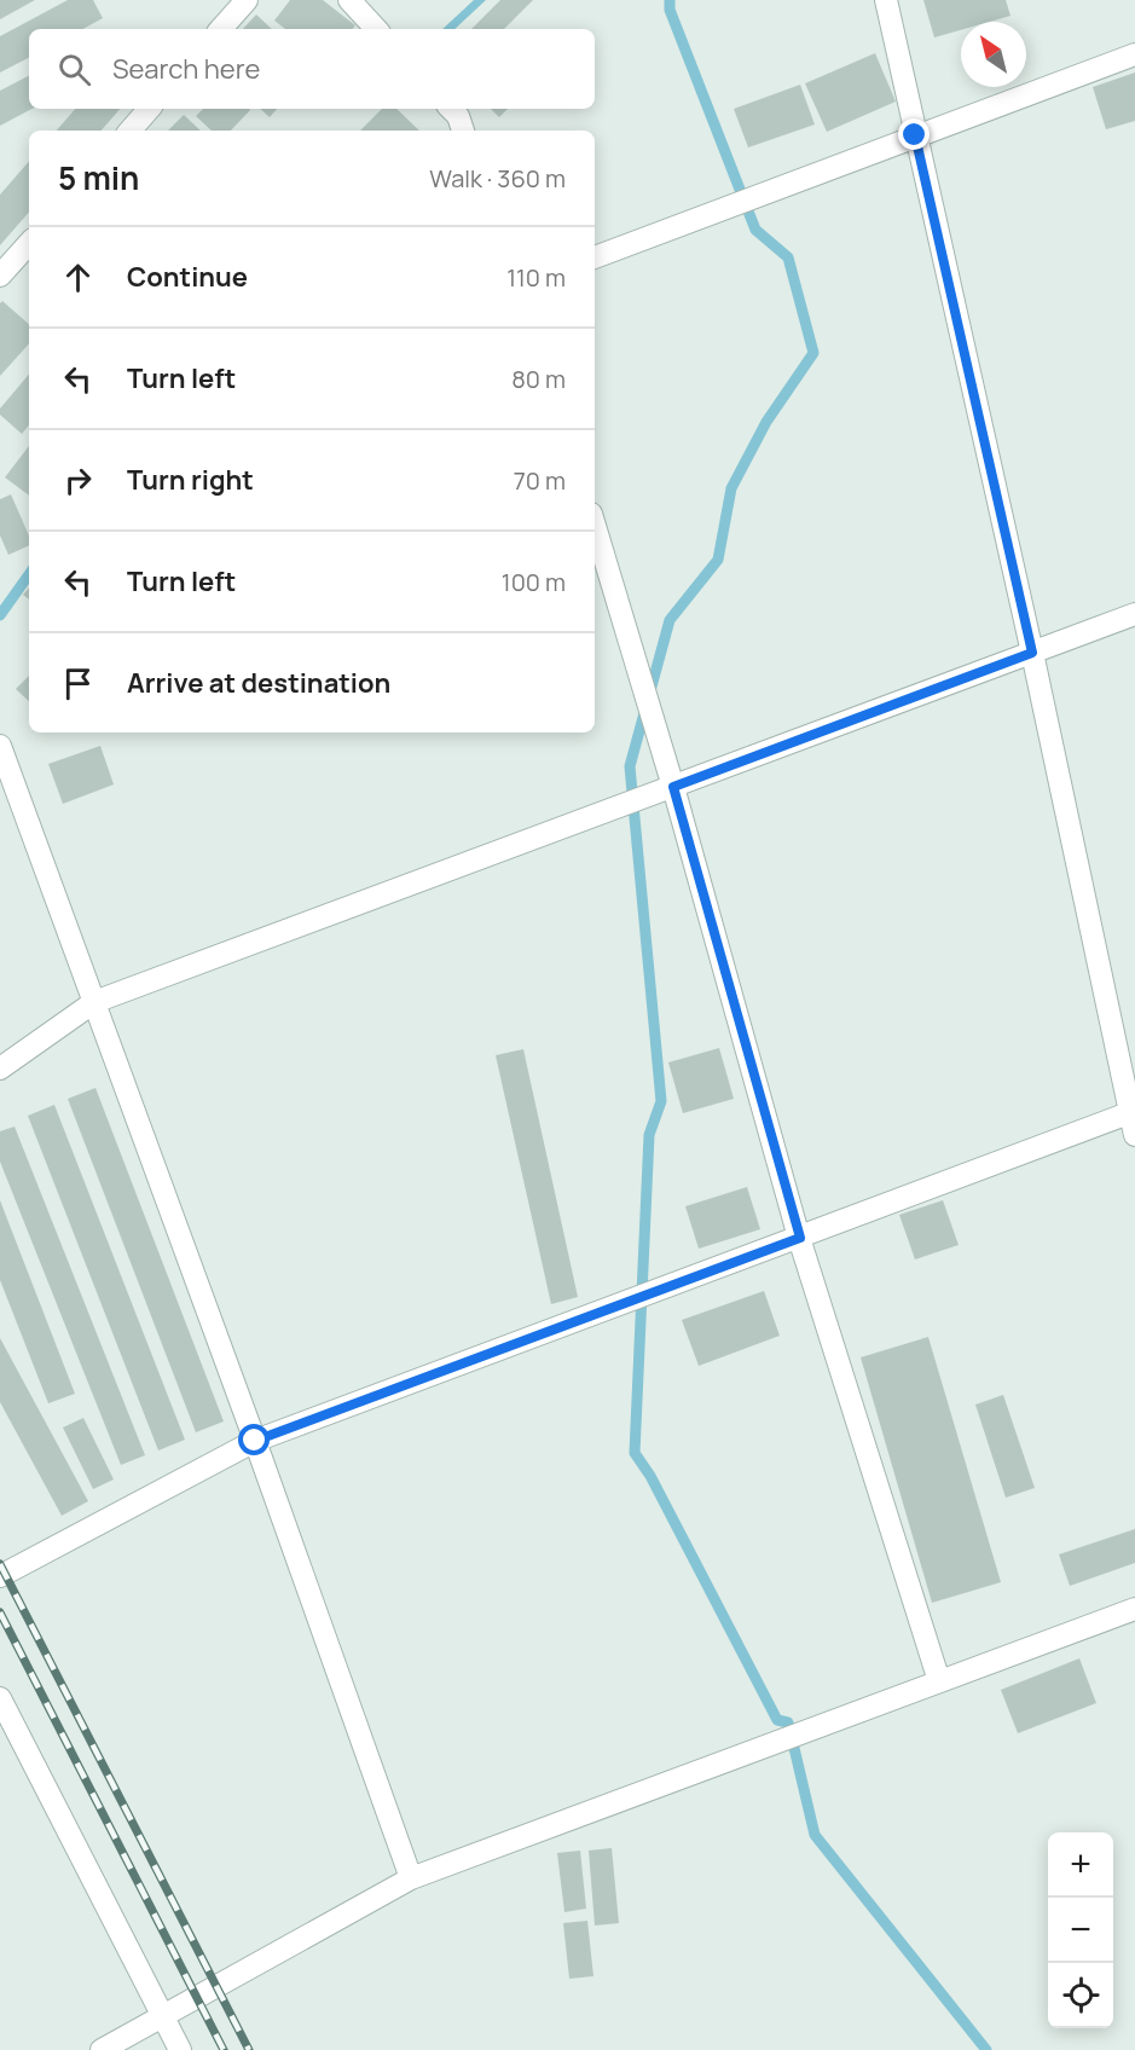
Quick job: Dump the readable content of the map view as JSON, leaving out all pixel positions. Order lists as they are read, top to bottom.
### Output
{
  "north": "top left",
  "page": {
    "search": "Search here",
    "heading": ["5 min", "Walk · 360 m"],
    "list": [
      ["Continue", "110 m"],
      ["Turn left", "80 m"],
      ["Turn right", "70 m"],
      ["Turn left", "100 m"],
      "Arrive at destination"
    ],
    "map_buttons": ["+", "−"]
  }
}
